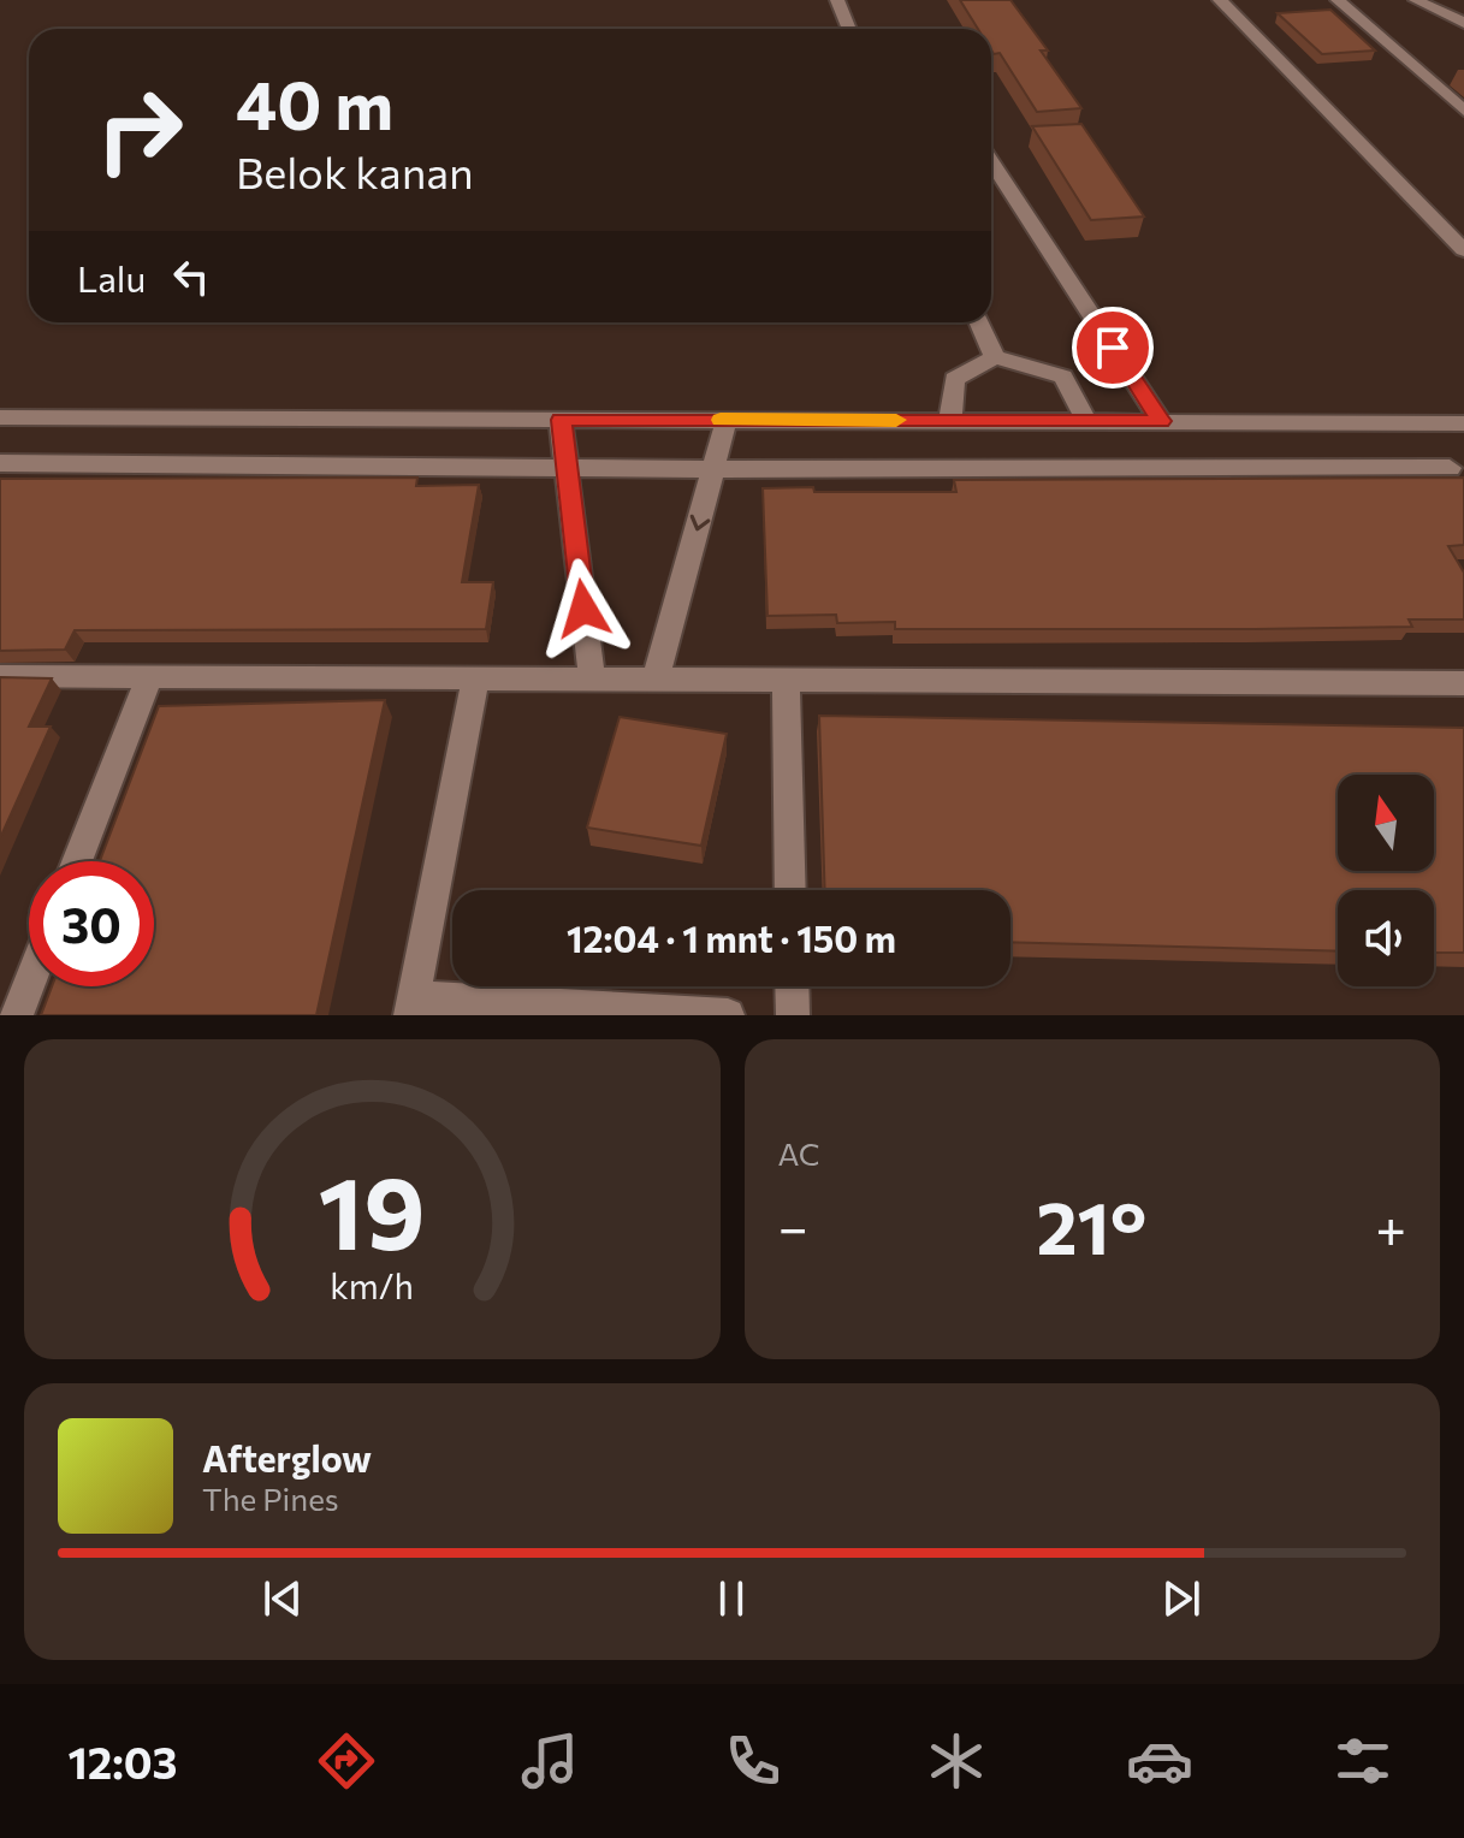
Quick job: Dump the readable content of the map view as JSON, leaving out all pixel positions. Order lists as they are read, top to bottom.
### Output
{
  "north": "top",
  "page": {
    "turn": ["40 m", "Belok kanan"],
    "then": "Lalu",
    "limit": "30",
    "trip": "12:04 · 1 mnt · 150 m",
    "tile": "AC",
    "heat": ["−", "21°", "+"],
    "song": ["Afterglow", "The Pines"],
    "tabs": "12:03",
    "gauge": ["19", "km/h"]
  }
}
